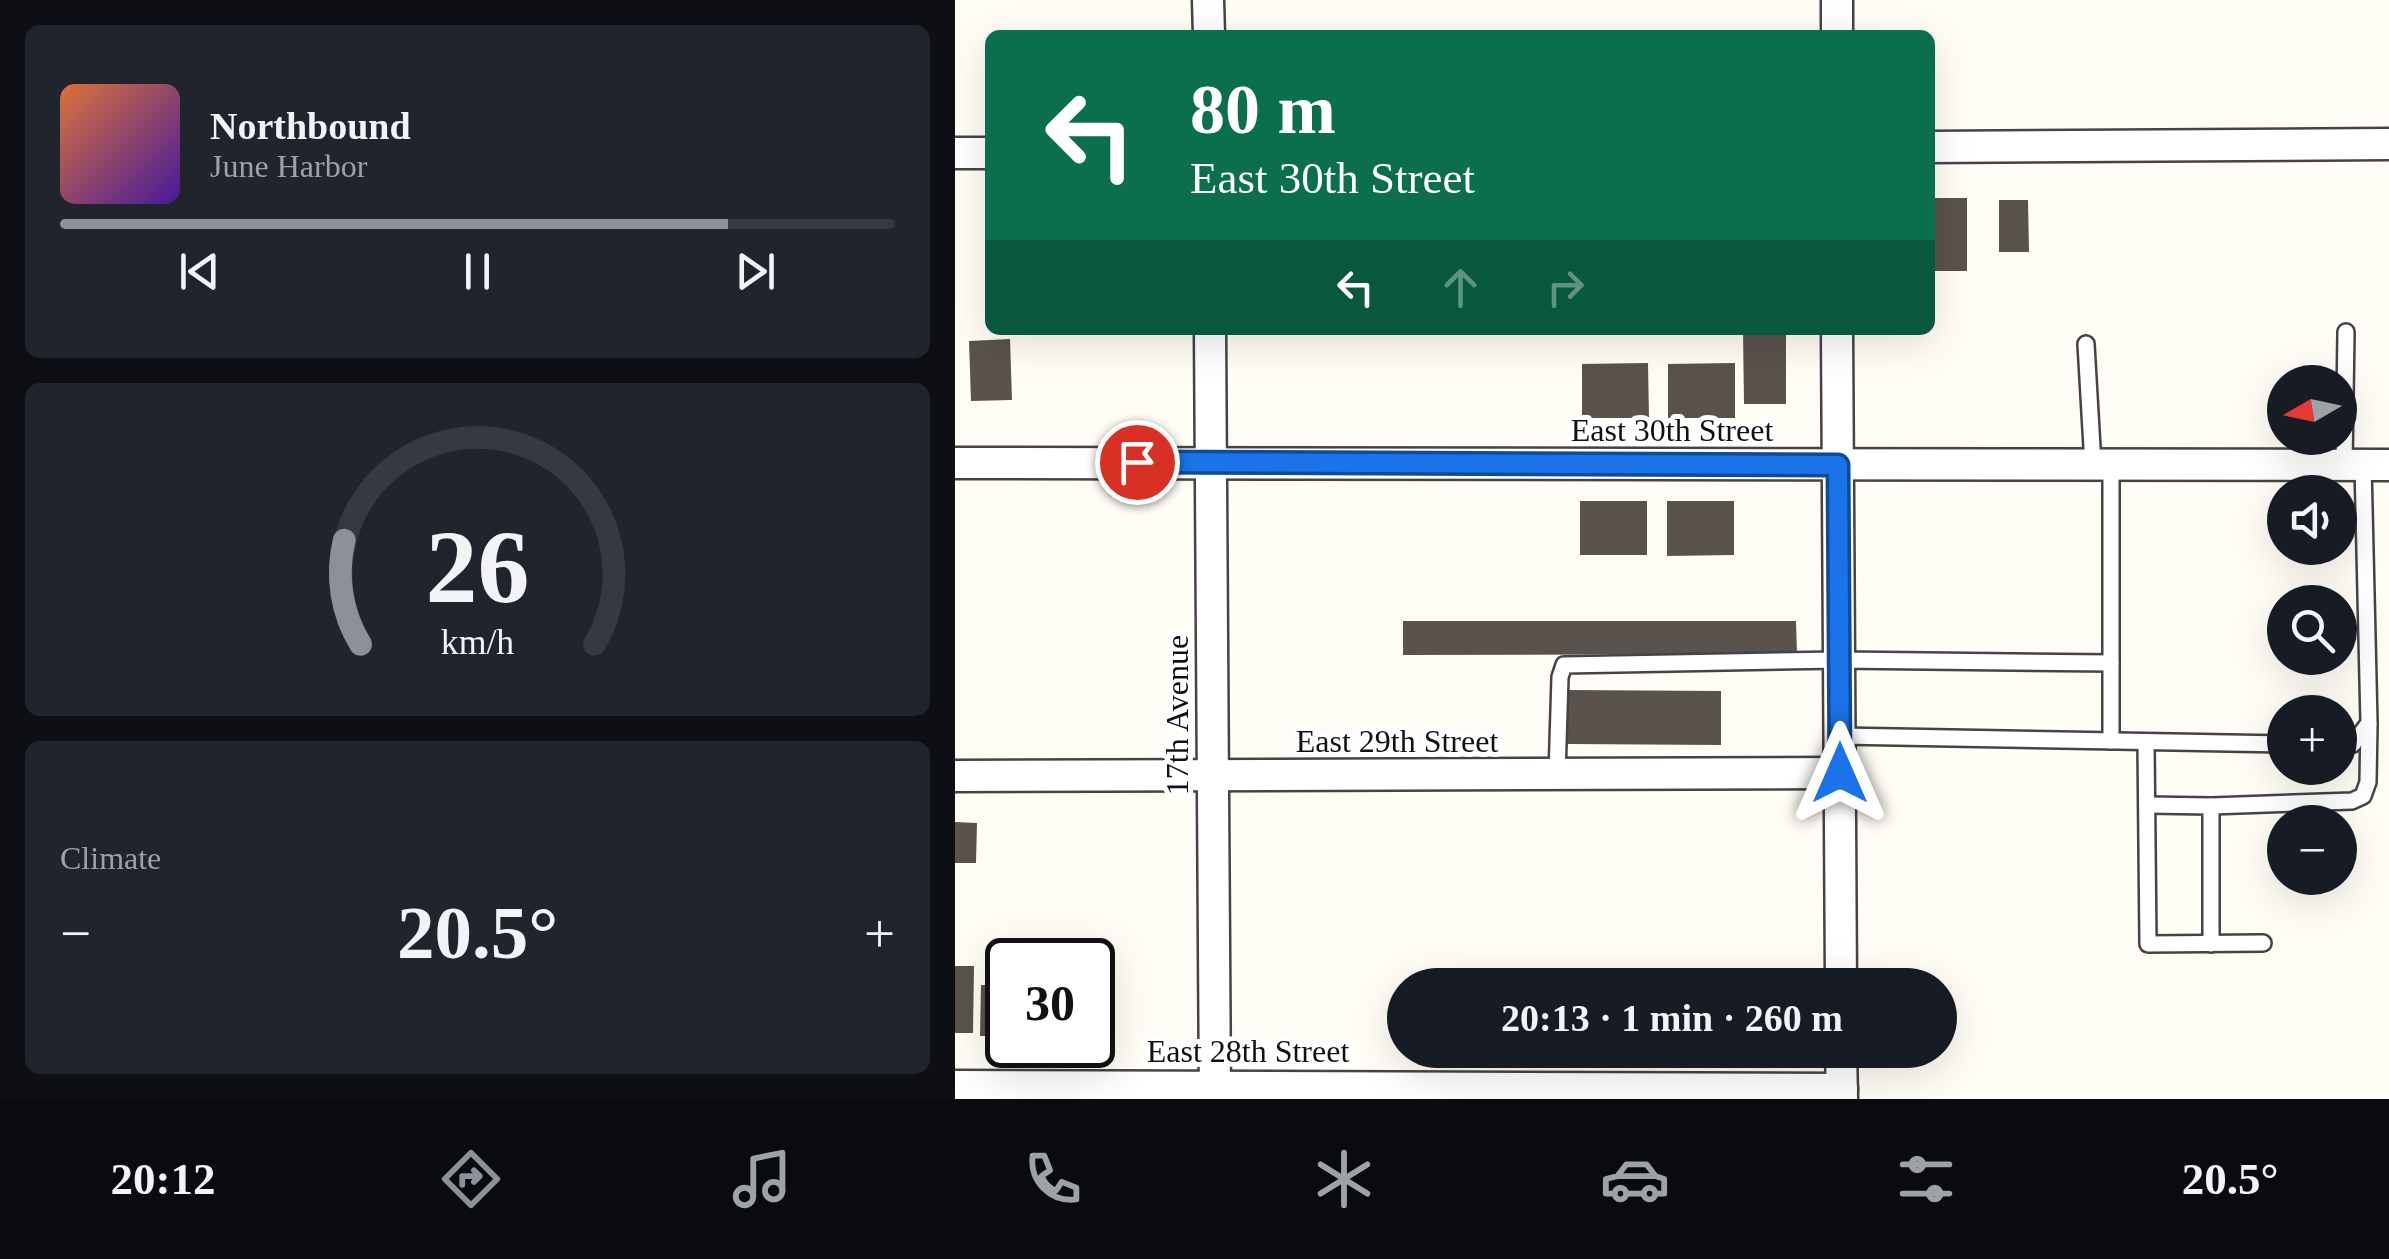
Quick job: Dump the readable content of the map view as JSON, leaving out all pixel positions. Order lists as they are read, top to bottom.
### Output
{
  "streets": {
    "street": [
      "East 30th Street",
      "17th Avenue",
      "East 29th Street",
      "East 28th Street"
    ]
  },
  "crossings": [
    ["East 30th Street", "17th Avenue"],
    ["17th Avenue", "East 29th Street"],
    ["17th Avenue", "East 28th Street"]
  ],
  "north": "left",
  "page": {
    "turn": ["80 m", "East 30th Street"],
    "song": ["Northbound", "June Harbor"],
    "map_buttons": ["+", "−"],
    "tile": "Climate",
    "heat": ["−", "20.5°", "+"],
    "limit": "30",
    "trip": "20:13 · 1 min · 260 m",
    "tabs": ["20:12", "20.5°"],
    "gauge": ["26", "km/h"]
  }
}
